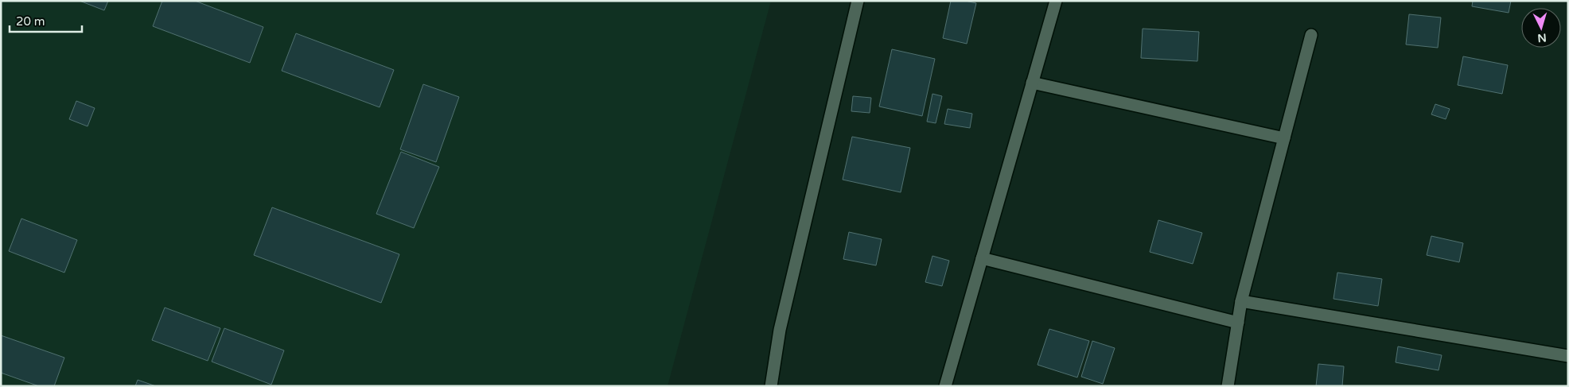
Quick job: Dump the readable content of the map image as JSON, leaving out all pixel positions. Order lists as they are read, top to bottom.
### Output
{
  "scale_bar": "20 m",
  "north": "bottom"
}
